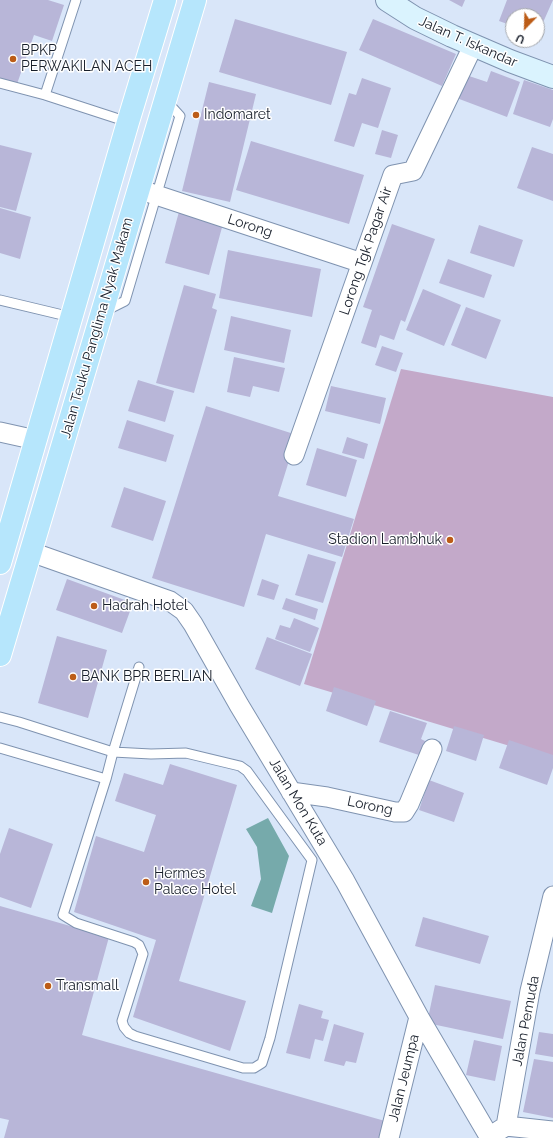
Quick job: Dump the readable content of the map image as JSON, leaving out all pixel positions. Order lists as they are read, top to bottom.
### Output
{
  "streets": {
    "main road": ["Jalan Teuku Panglima Nyak Makam"],
    "street": [
      "Jalan T. Iskandar",
      "Lorong",
      "Lorong Tgk Pagar Air",
      "Jalan Mon Kuta",
      "Jalan Pemuda",
      "Jalan Jeumpa"
    ]
  },
  "crossings": [
    ["Jalan T. Iskandar", "Lorong Tgk Pagar Air"],
    ["Lorong", "Lorong Tgk Pagar Air"],
    ["Lorong", "Jalan Teuku Panglima Nyak Makam"],
    ["Lorong", "Jalan Mon Kuta"],
    ["Jalan Teuku Panglima Nyak Makam", "Jalan Mon Kuta"],
    ["Jalan Mon Kuta", "Jalan Jeumpa"]
  ],
  "places": [
    "BPKP PERWAKILAN ACEH",
    "Indomaret",
    "Stadion Lambhuk",
    "Hadrah Hotel",
    "BANK BPR BERLIAN",
    "Hermes Palace Hotel",
    "Transmall"
  ],
  "north": "bottom left"
}
